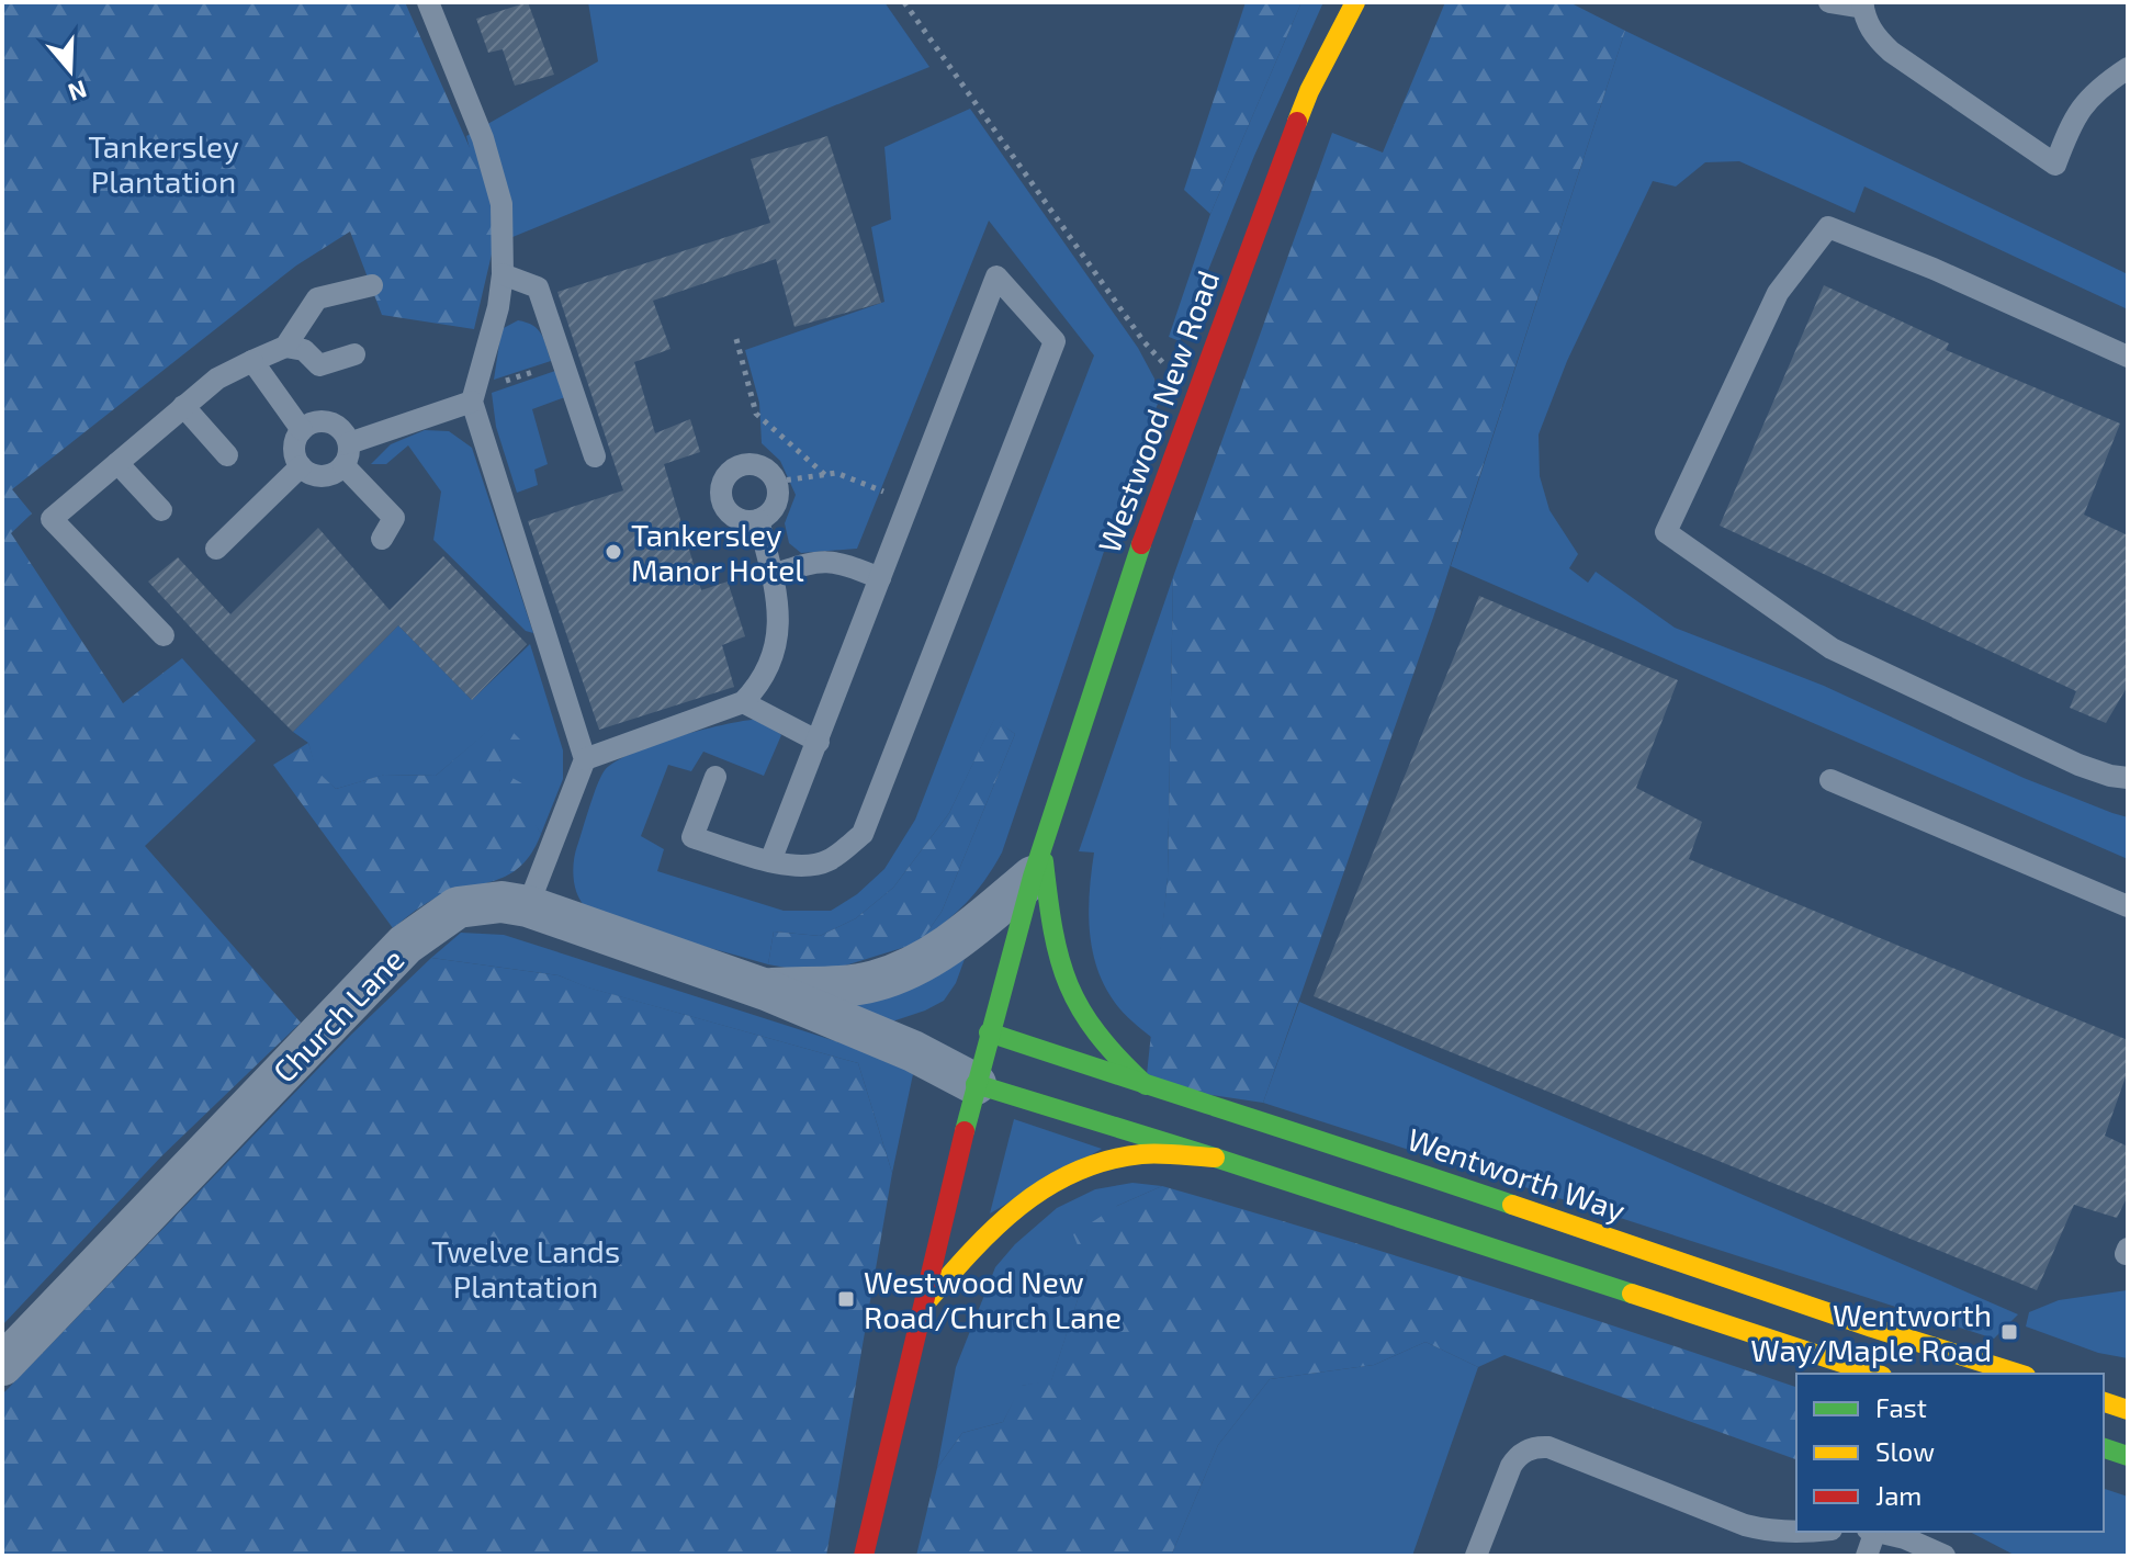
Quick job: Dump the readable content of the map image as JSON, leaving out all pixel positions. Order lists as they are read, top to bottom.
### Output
{
  "streets": {
    "main road": ["Westwood New Road", "Wentworth Way"],
    "street": ["Church Lane"]
  },
  "crossings": [
    ["Westwood New Road", "Church Lane"],
    ["Westwood New Road", "Wentworth Way"]
  ],
  "parks": ["Tankersley Plantation", "Twelve Lands Plantation"],
  "places": {
    "other": ["Tankersley Manor Hotel"],
    "transit": ["Westwood New Road/Church Lane", "Wentworth Way/Maple Road"]
  },
  "legend": ["Fast", "Slow", "Jam"],
  "north": "bottom"
}
